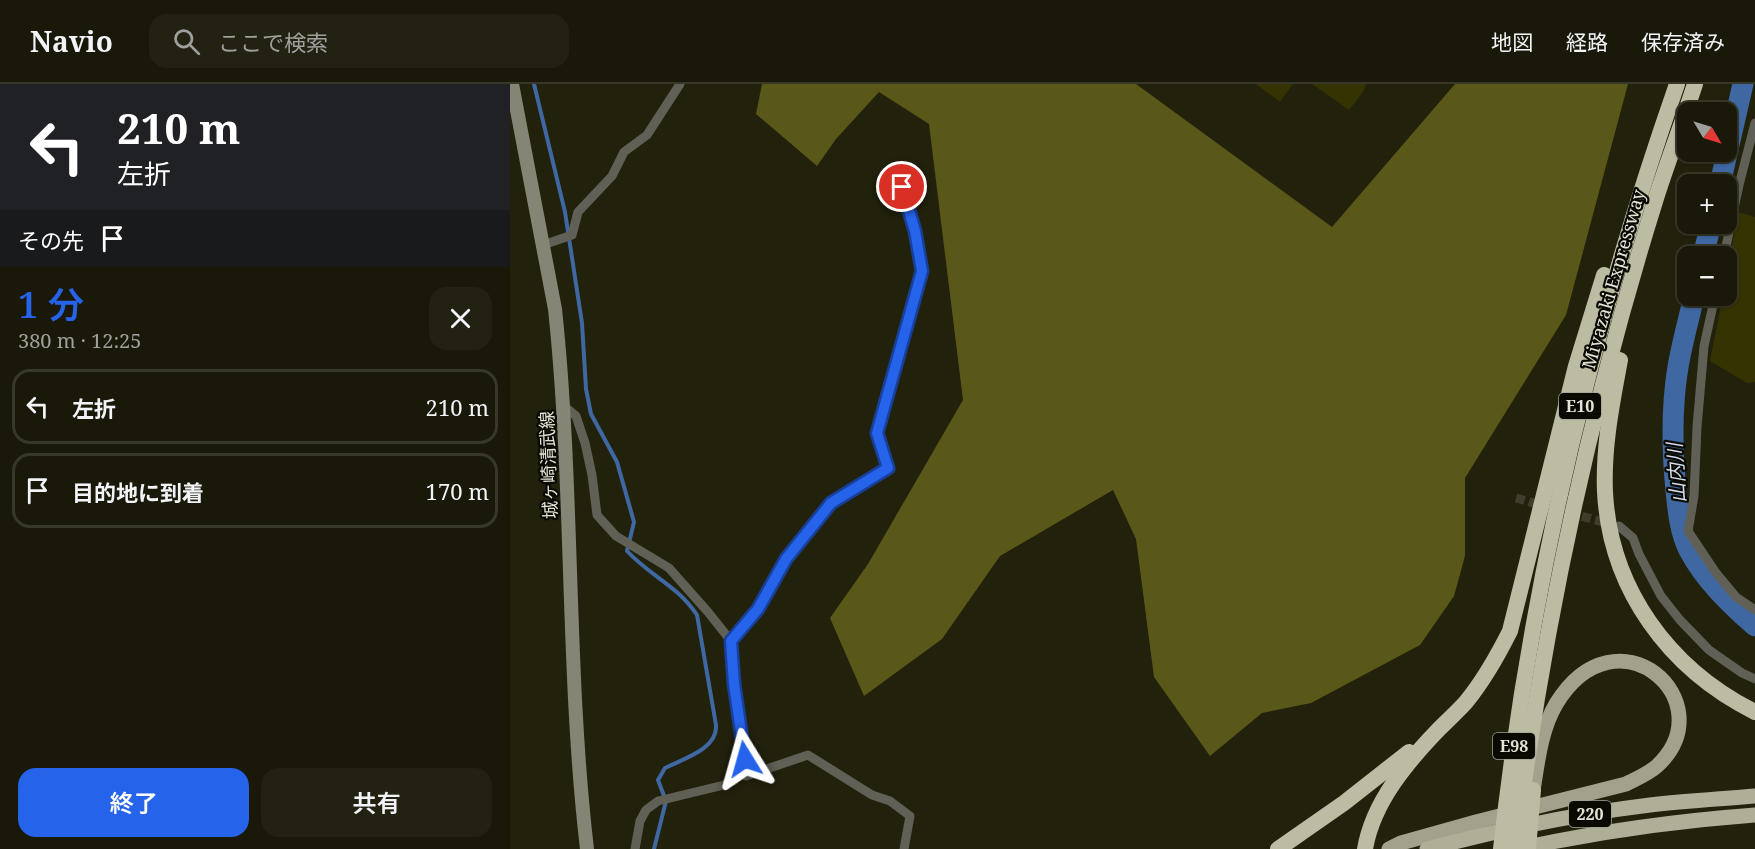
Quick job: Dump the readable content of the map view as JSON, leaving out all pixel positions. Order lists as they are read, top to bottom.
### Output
{
  "streets": {
    "highway": [
      "Miyazaki Expressway",
      "E10",
      "E98",
      "220"
    ],
    "main road": ["城ヶ崎清武線"]
  },
  "crossings": [
    ["Miyazaki Expressway", "E98"],
    ["E98", "220"]
  ],
  "water": ["山内川"],
  "north": "bottom right",
  "page": {
    "header": "Navio",
    "search": "ここで検索",
    "nav": ["地図", "経路", "保存済み"],
    "turn": ["210 m", "左折"],
    "map_buttons": ["+", "−"],
    "then": "その先",
    "heading": ["1 分", "380 m · 12:25"],
    "list": [
      {
        "name": "左折",
        "value": "210 m"
      },
      {
        "name": "目的地に到着",
        "value": "170 m"
      }
    ],
    "buttons": ["終了", "共有"]
  }
}
